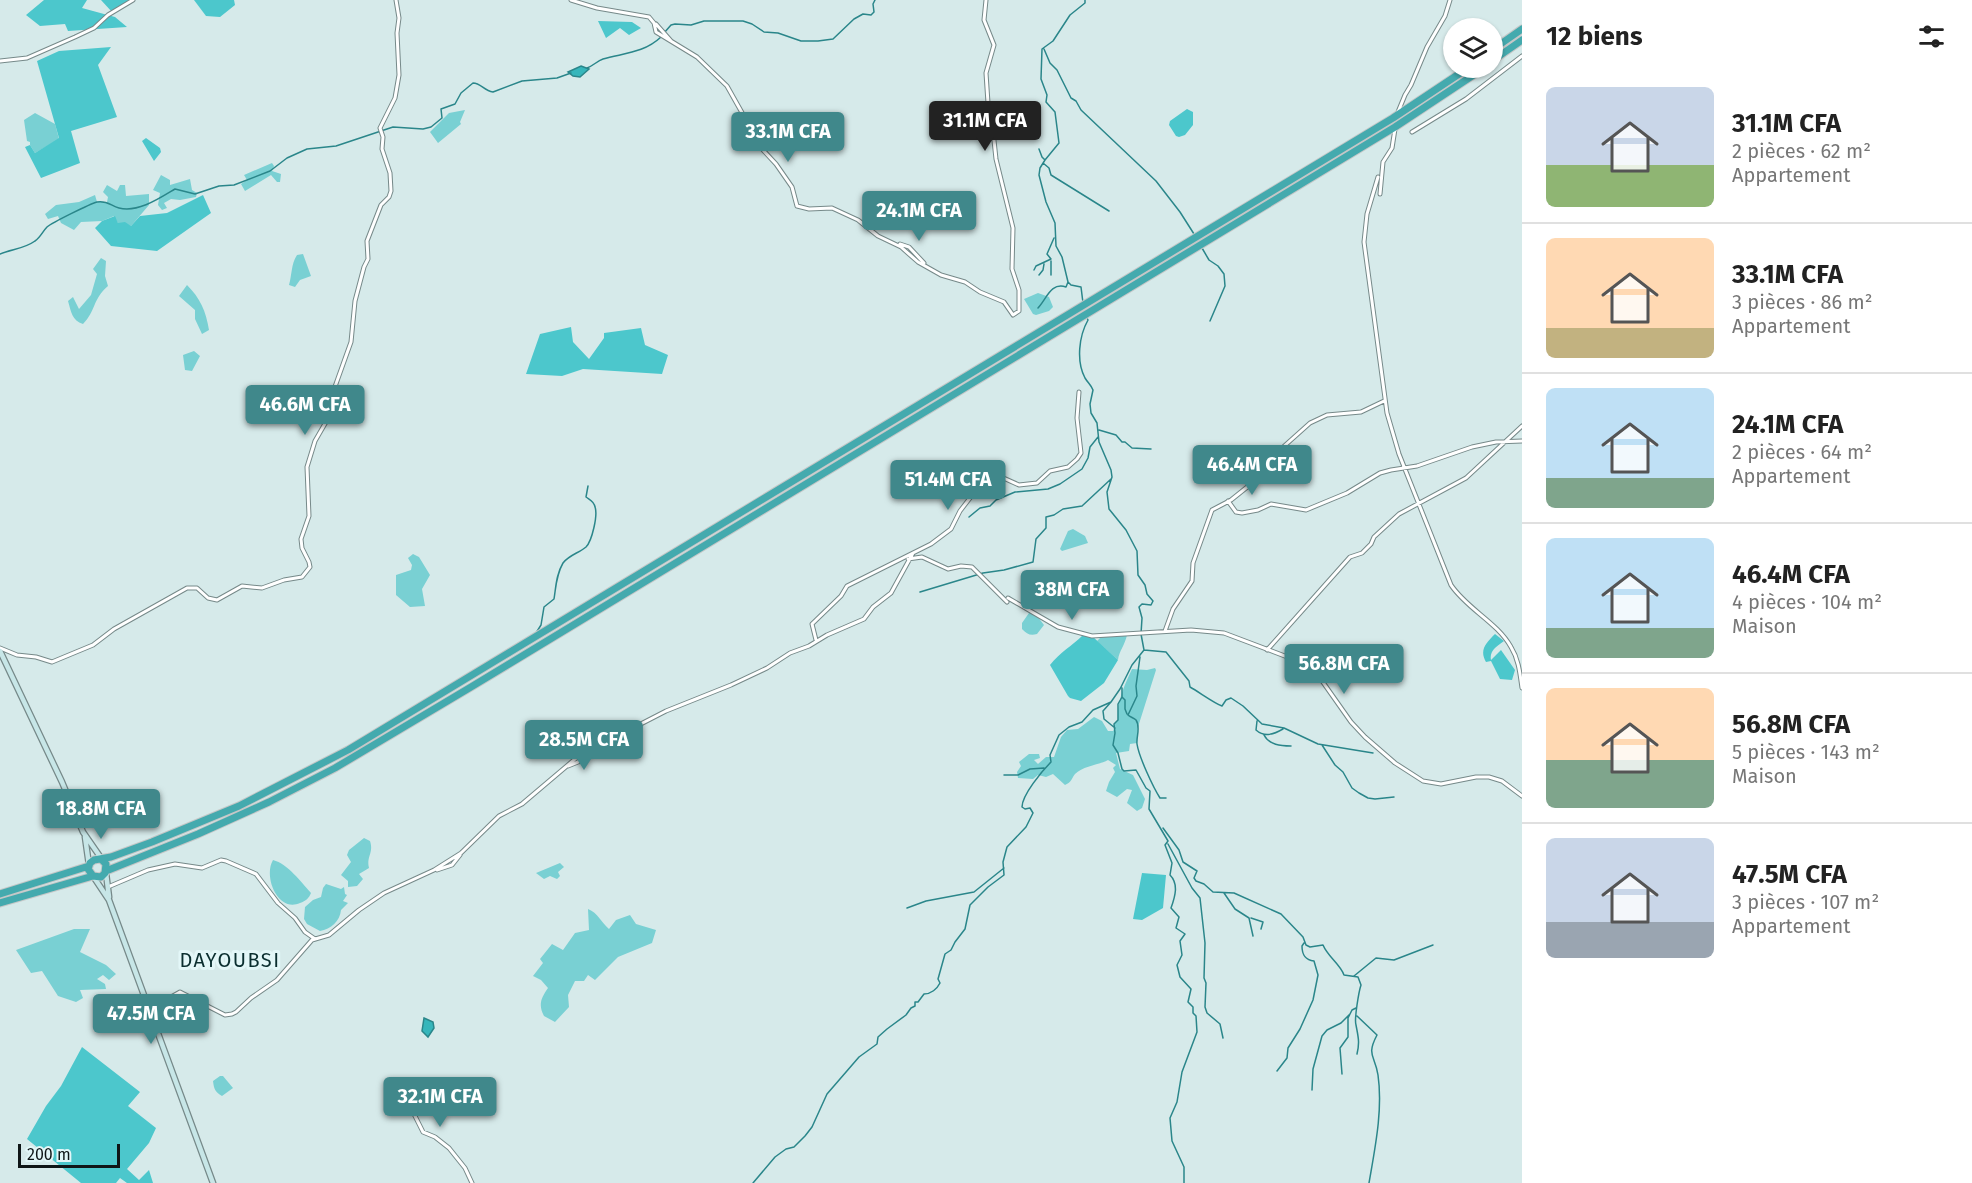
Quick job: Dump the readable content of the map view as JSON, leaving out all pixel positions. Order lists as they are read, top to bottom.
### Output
{
  "districts": ["DAYOUBSI"],
  "scale_bar": "200 m",
  "page": {
    "heading": "12 biens",
    "list": [
      {
        "name": "31.1M CFA",
        "note": "2 pièces · 62 m² · Appartement"
      },
      {
        "name": "33.1M CFA",
        "note": "3 pièces · 86 m² · Appartement"
      },
      {
        "name": "24.1M CFA",
        "note": "2 pièces · 64 m² · Appartement"
      },
      {
        "name": "46.4M CFA",
        "note": "4 pièces · 104 m² · Maison"
      },
      {
        "name": "56.8M CFA",
        "note": "5 pièces · 143 m² · Maison"
      },
      {
        "name": "47.5M CFA",
        "note": "3 pièces · 107 m² · Appartement"
      }
    ],
    "price": [
      "31.1M CFA",
      "33.1M CFA",
      "24.1M CFA",
      "46.6M CFA",
      "46.4M CFA",
      "51.4M CFA",
      "38M CFA",
      "56.8M CFA",
      "28.5M CFA",
      "18.8M CFA",
      "47.5M CFA",
      "32.1M CFA"
    ],
    "scale": "200 m"
  }
}
